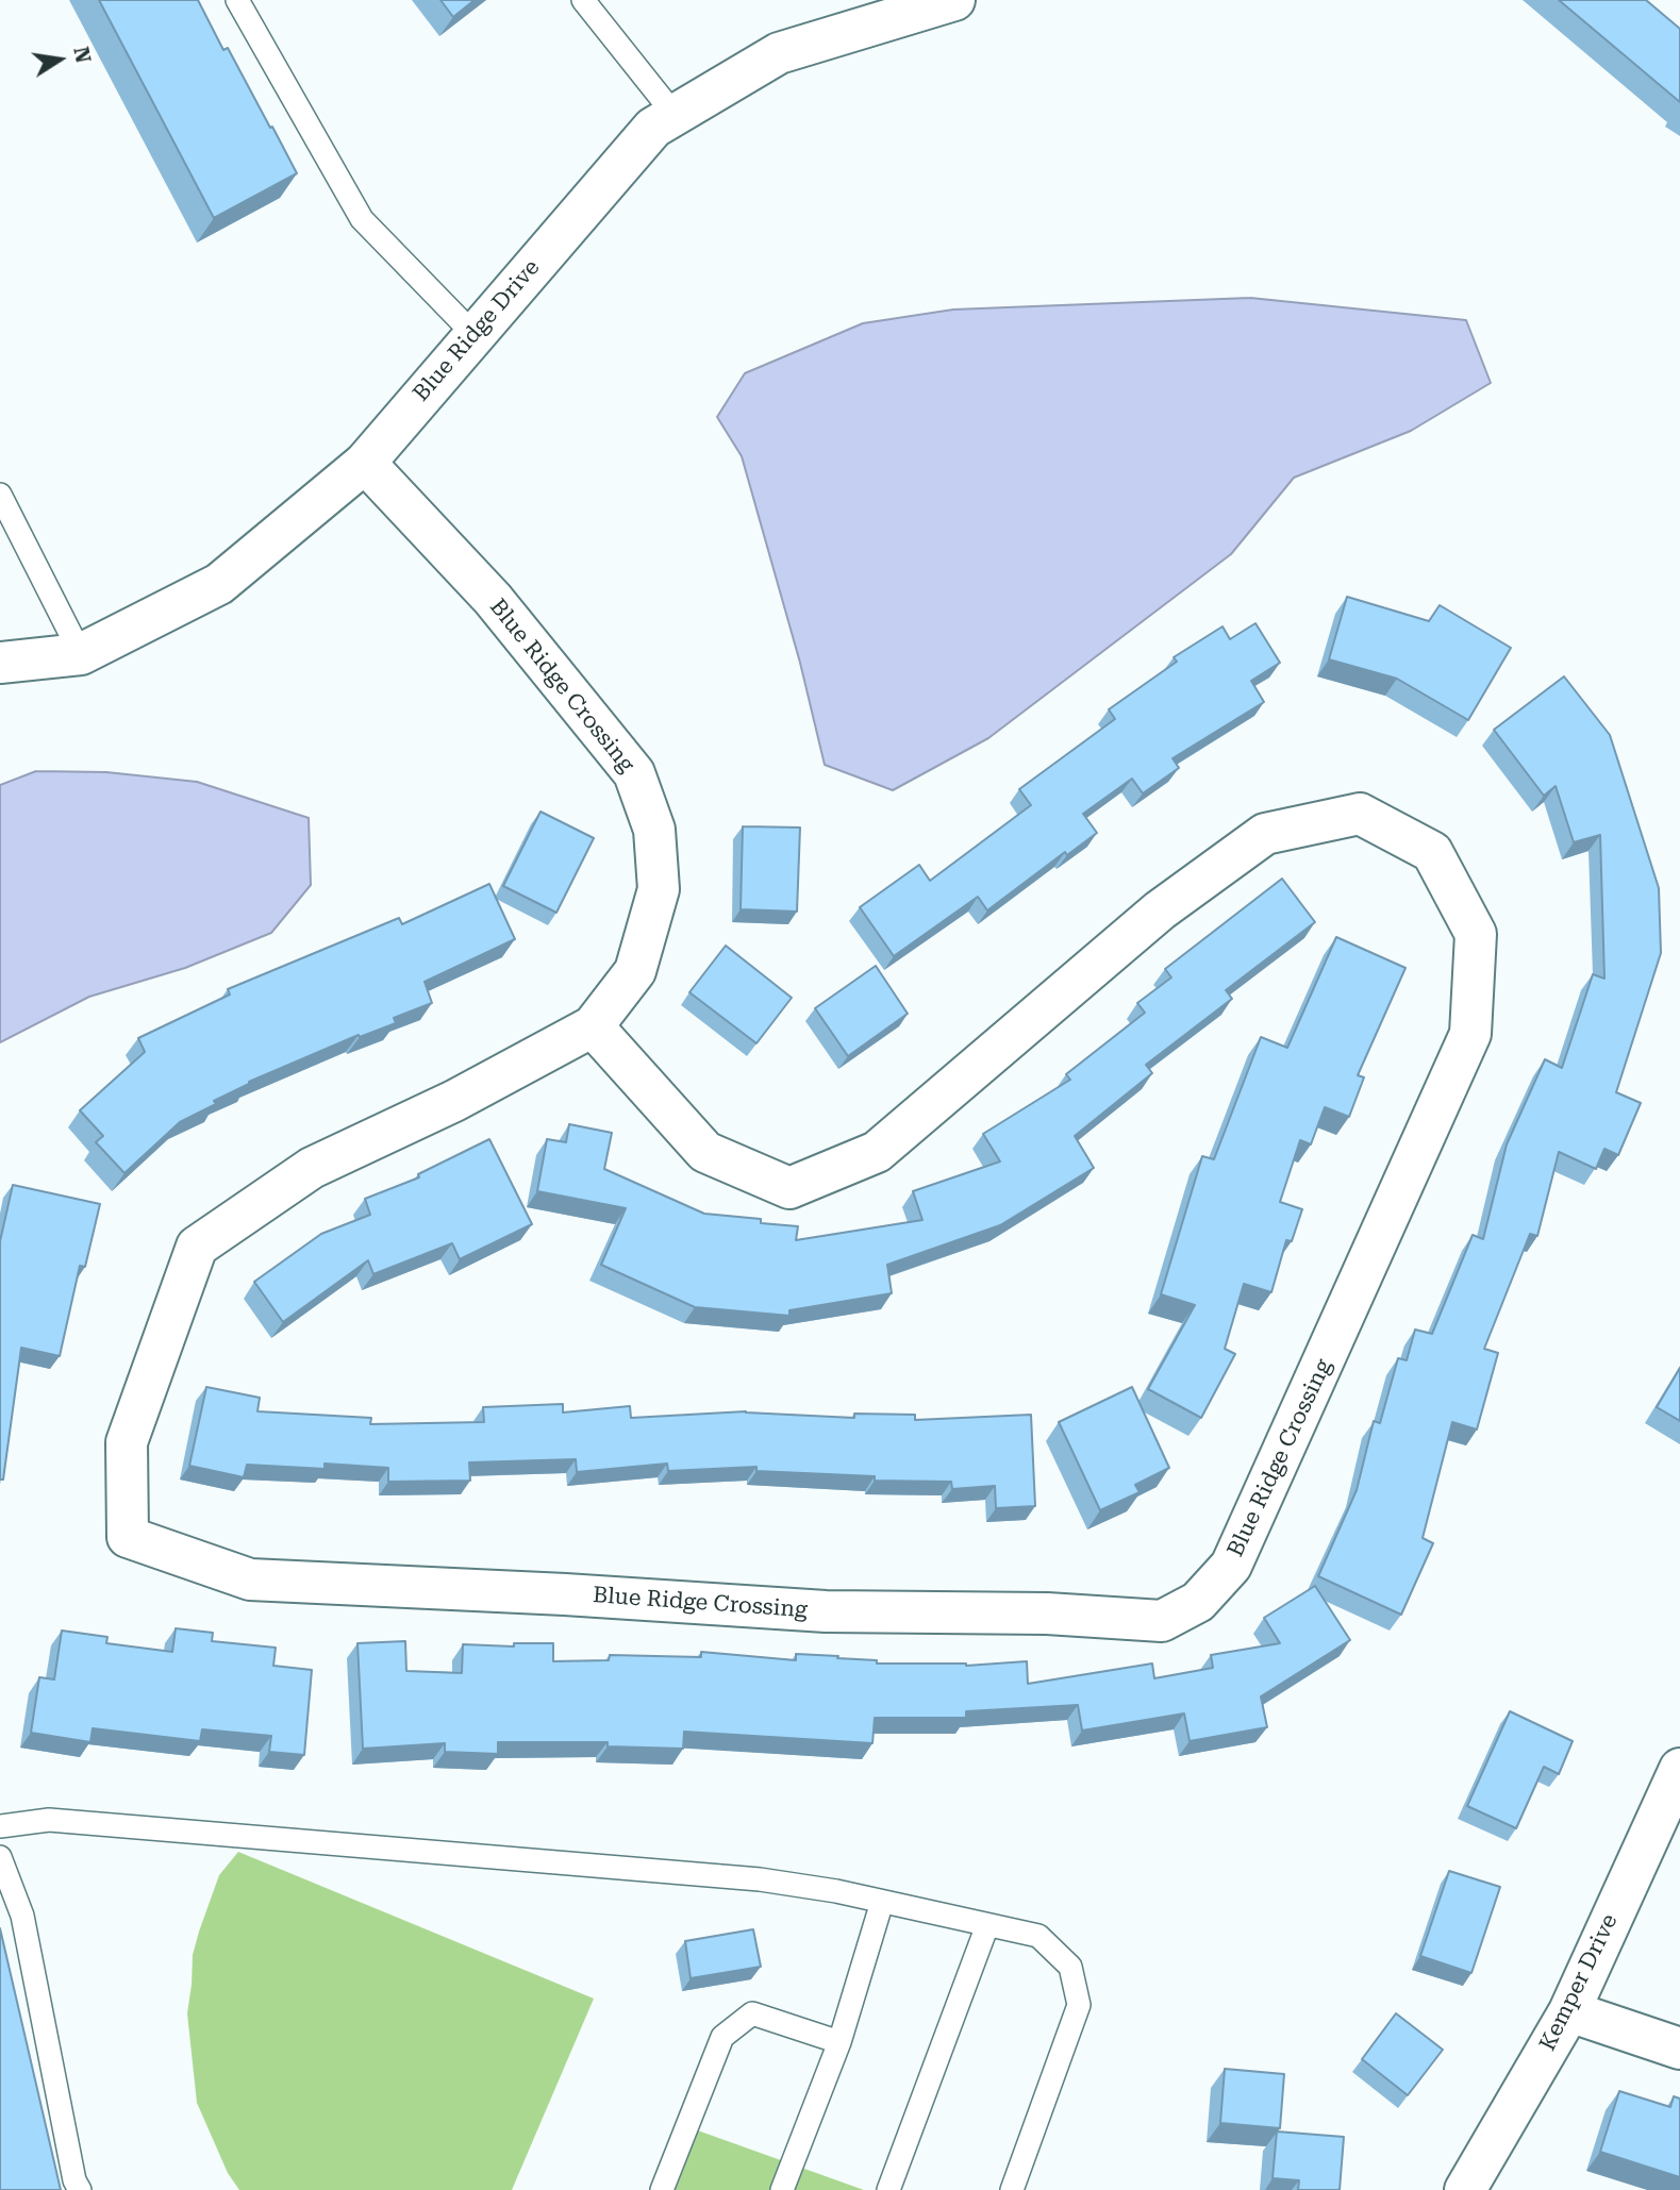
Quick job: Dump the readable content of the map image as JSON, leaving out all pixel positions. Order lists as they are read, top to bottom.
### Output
{
  "streets": {
    "street": ["Blue Ridge Drive", "Blue Ridge Crossing", "Kemper Drive"]
  },
  "crossings": [
    ["Blue Ridge Drive", "Blue Ridge Crossing"]
  ],
  "north": "right"
}
